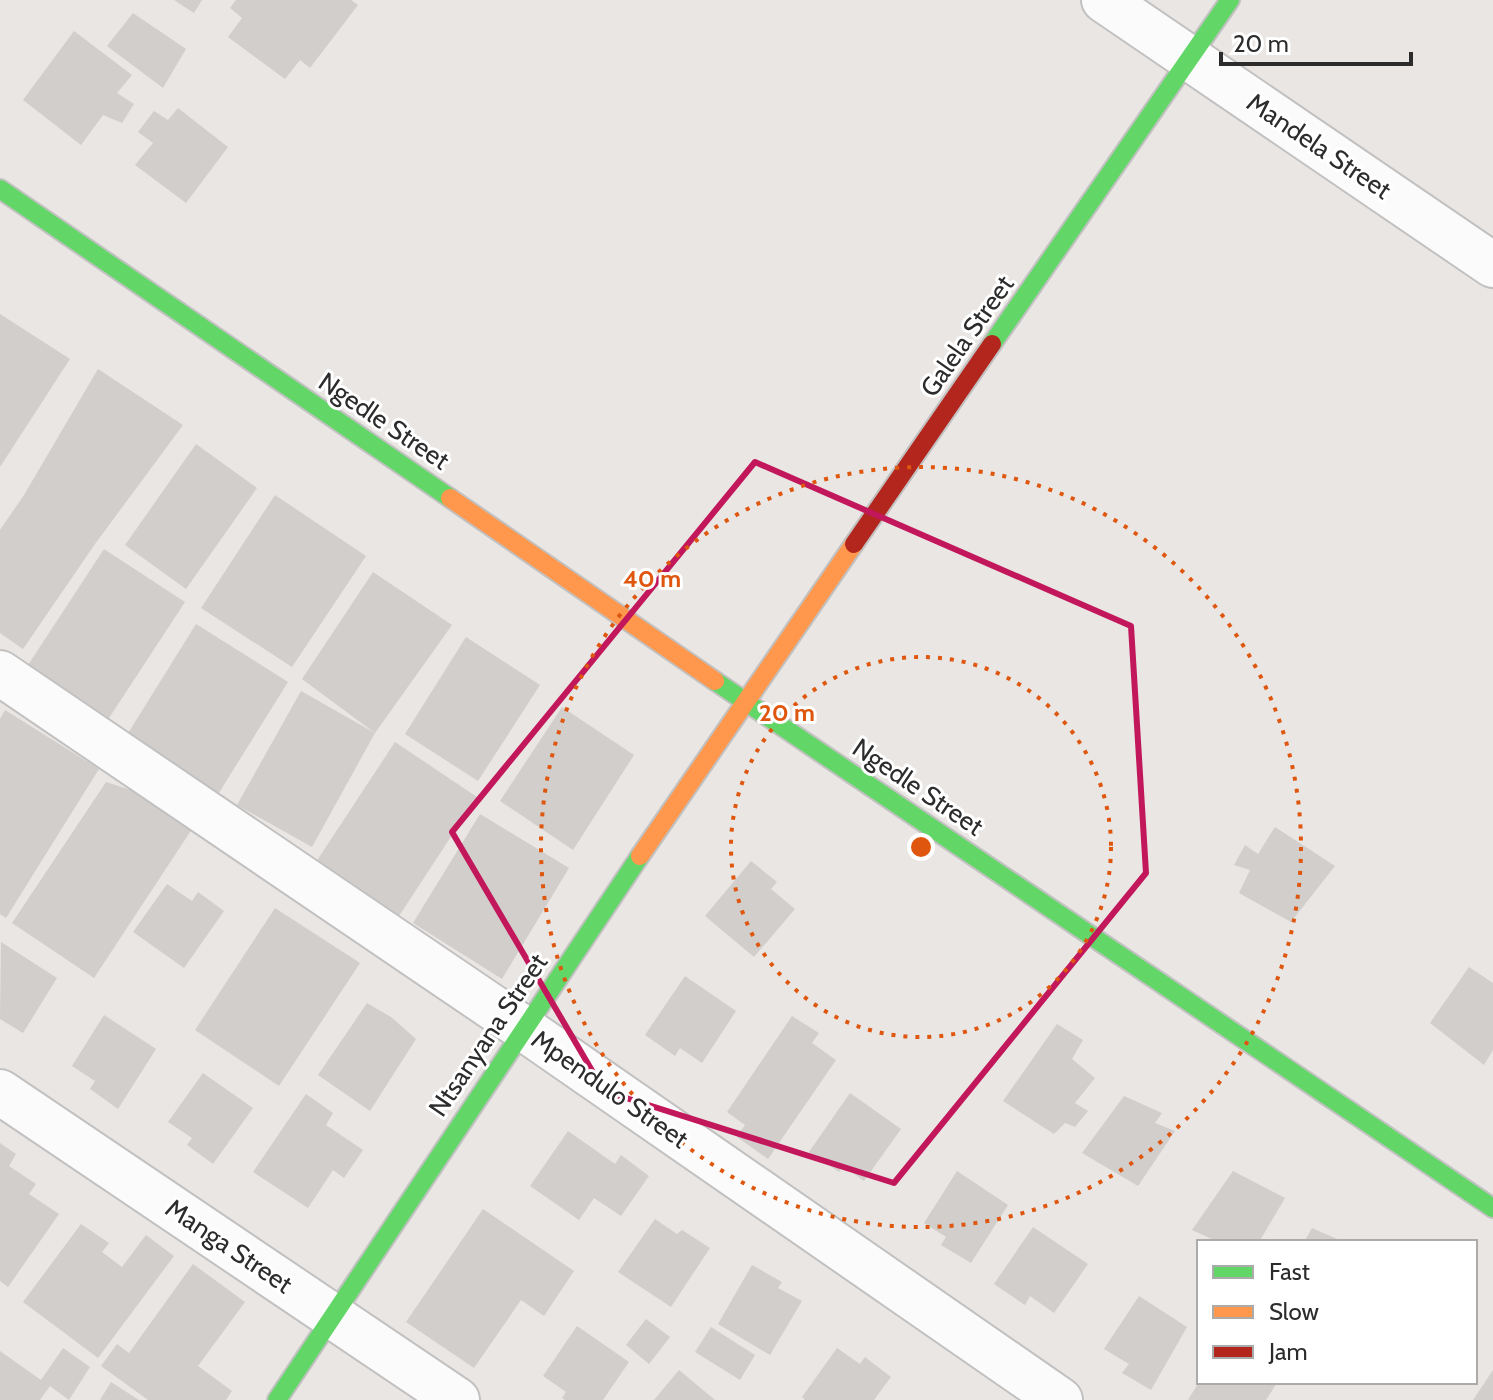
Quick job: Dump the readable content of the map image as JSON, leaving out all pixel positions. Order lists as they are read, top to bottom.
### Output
{
  "streets": {
    "street": [
      "Mandela Street",
      "Galela Street",
      "Ngedle Street",
      "Ntsanyana Street",
      "Mpendulo Street",
      "Manga Street"
    ]
  },
  "crossings": [
    ["Mandela Street", "Galela Street"],
    ["Galela Street", "Ngedle Street"],
    ["Galela Street", "Ntsanyana Street"],
    ["Ngedle Street", "Ntsanyana Street"],
    ["Ntsanyana Street", "Mpendulo Street"],
    ["Ntsanyana Street", "Manga Street"]
  ],
  "legend": ["Fast", "Slow", "Jam"],
  "scale_bar": "20 m",
  "rings": ["40 m", "20 m"]
}
